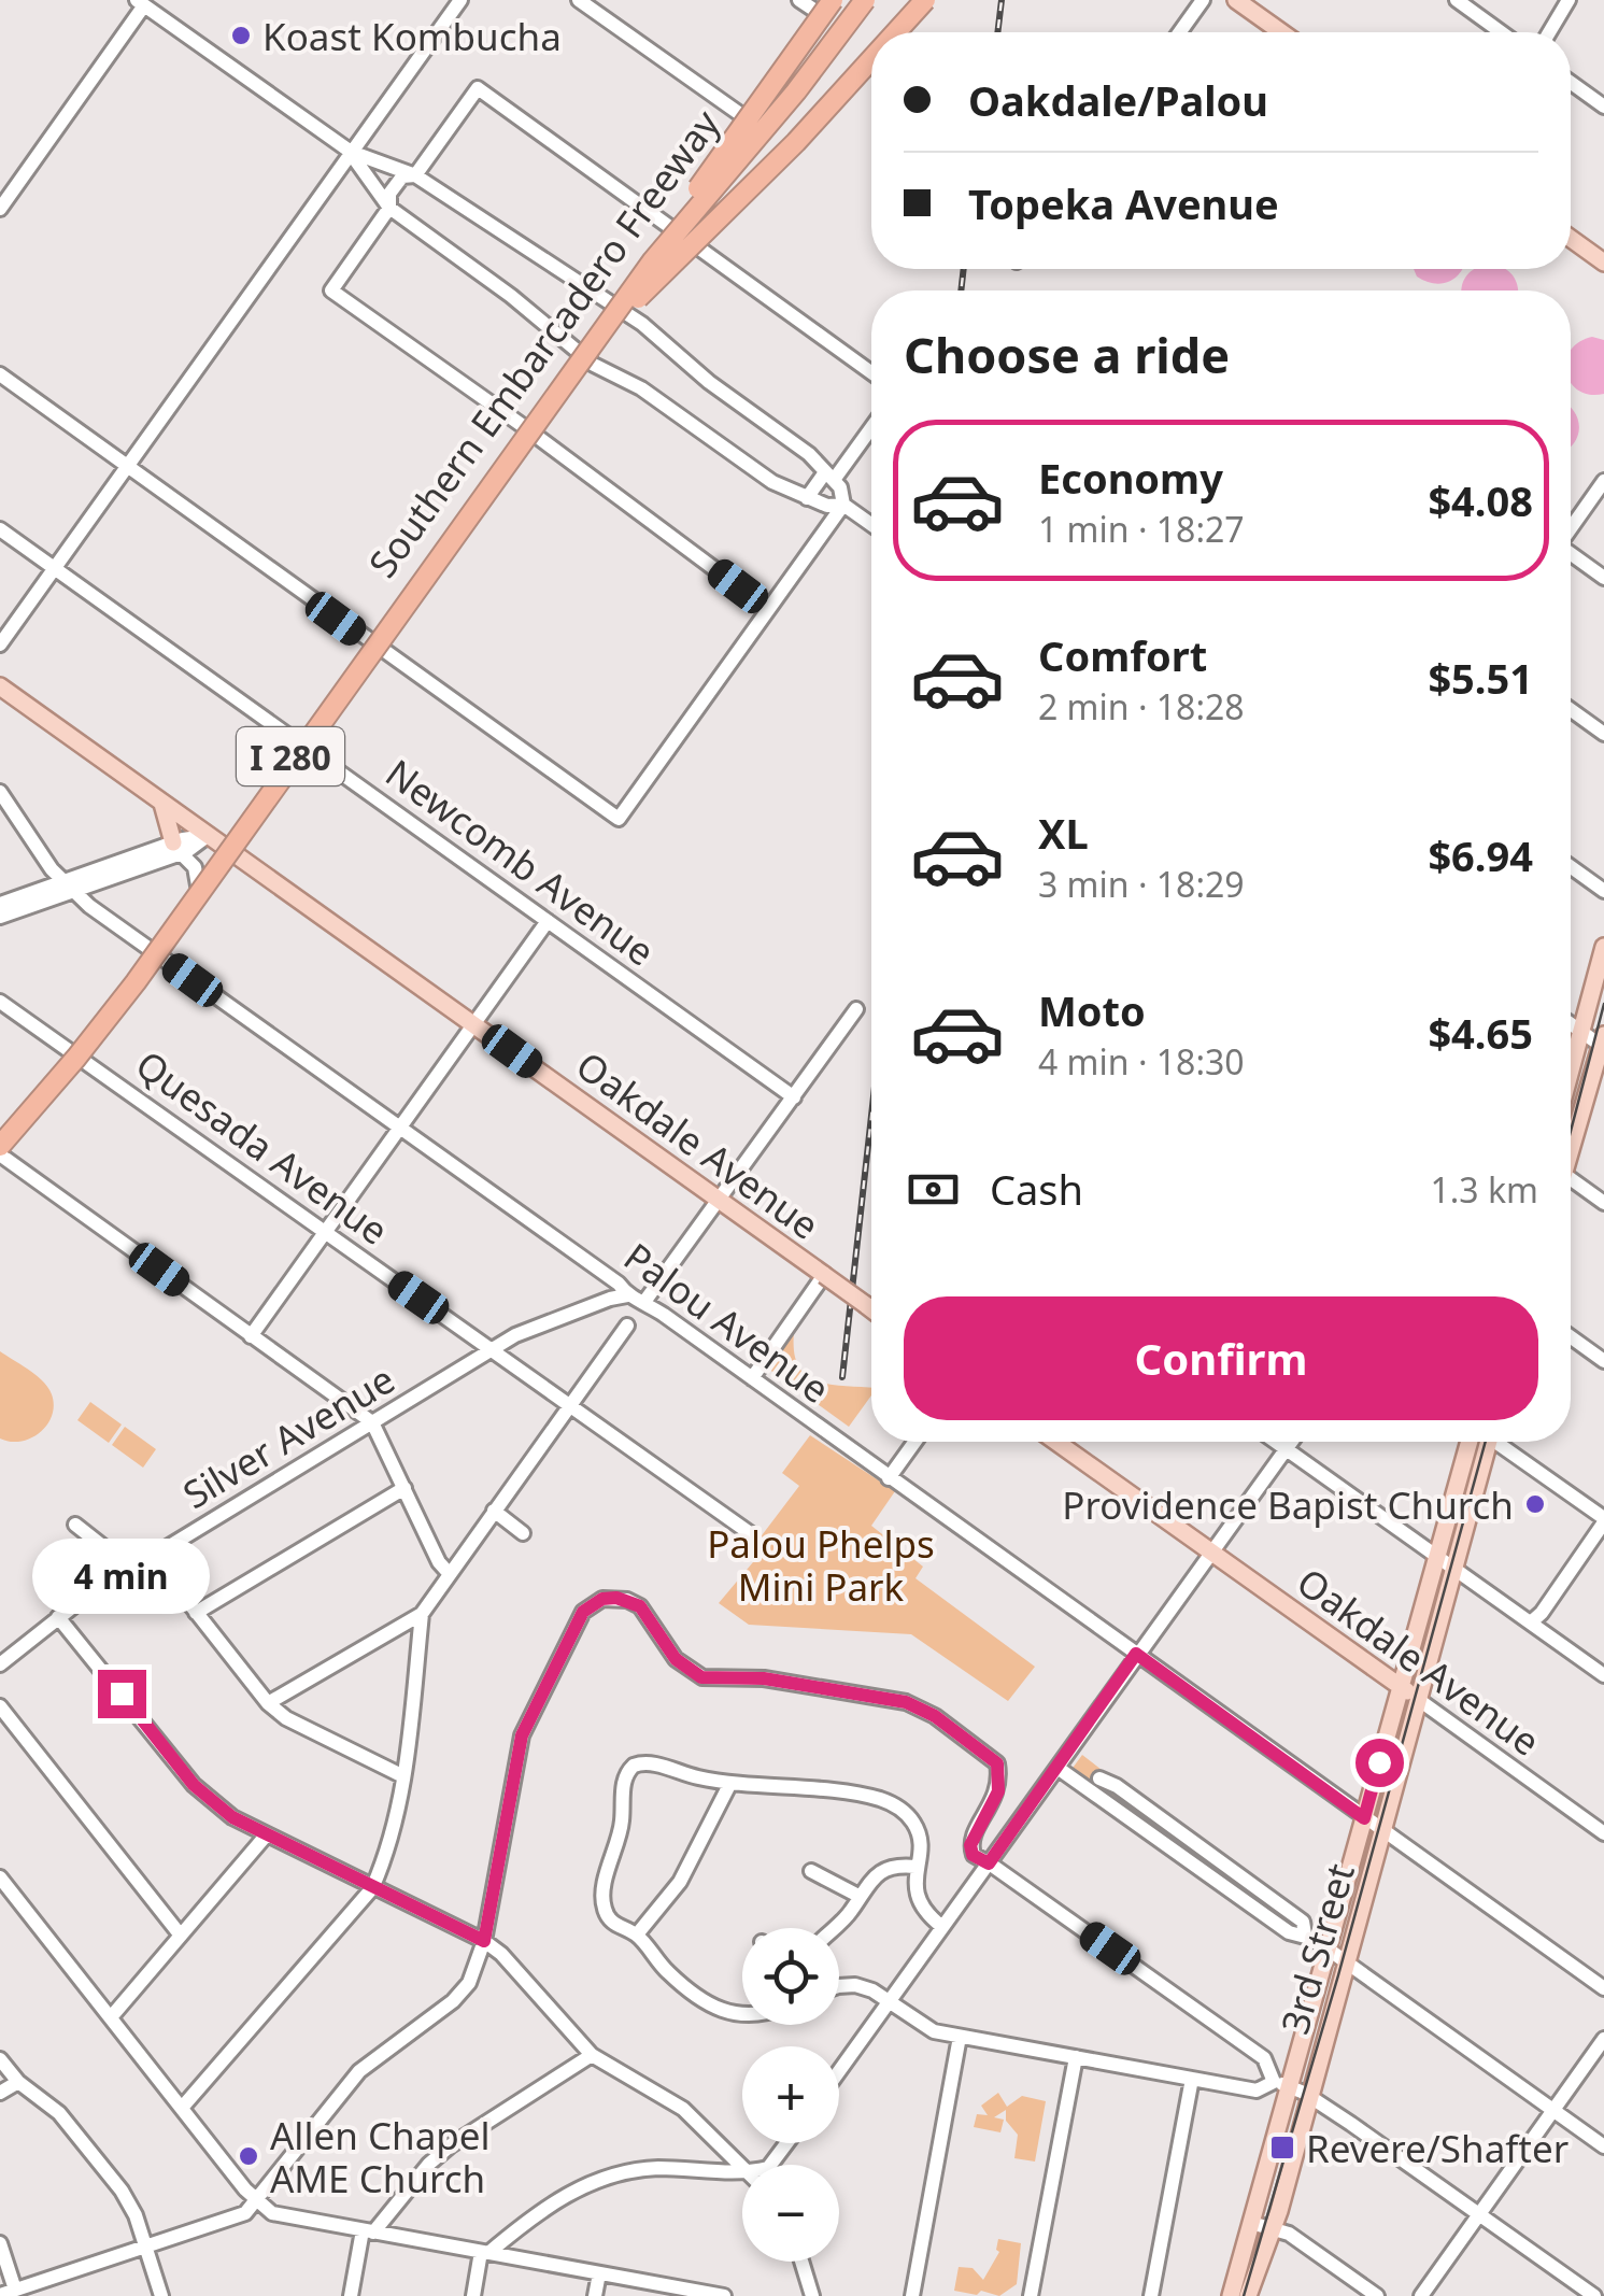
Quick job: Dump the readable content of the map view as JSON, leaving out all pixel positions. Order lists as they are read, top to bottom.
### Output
{
  "streets": {
    "highway": ["Southern Embarcadero Freeway", "I 280"],
    "main road": ["Oakdale Avenue", "3rd Street"],
    "street": [
      "Newcomb Avenue",
      "Quesada Avenue",
      "Palou Avenue",
      "Silver Avenue"
    ]
  },
  "crossings": [
    ["Oakdale Avenue", "3rd Street"],
    ["Quesada Avenue", "Silver Avenue"],
    ["Palou Avenue", "Silver Avenue"],
    ["Palou Avenue", "3rd Street"]
  ],
  "parks": ["Palou Phelps Mini Park"],
  "places": {
    "other": ["Koast Kombucha", "Providence Bapist Church", "Allen Chapel AME Church"],
    "transit": ["Revere/Shafter"]
  },
  "page": {
    "banner": ["Oakdale/Palou", "Topeka Avenue"],
    "heading": "Choose a ride",
    "list": [
      {
        "name": "Economy",
        "note": "1 min · 18:27",
        "value": "$4.08"
      },
      {
        "name": "Comfort",
        "note": "2 min · 18:28",
        "value": "$5.51"
      },
      {
        "name": "XL",
        "note": "3 min · 18:29",
        "value": "$6.94"
      },
      {
        "name": "Moto",
        "note": "4 min · 18:30",
        "value": "$4.65"
      }
    ],
    "pay": ["Cash", "1.3 km"],
    "buttons": "Confirm",
    "bubble": "4 min",
    "map_buttons": ["+", "−"]
  }
}
